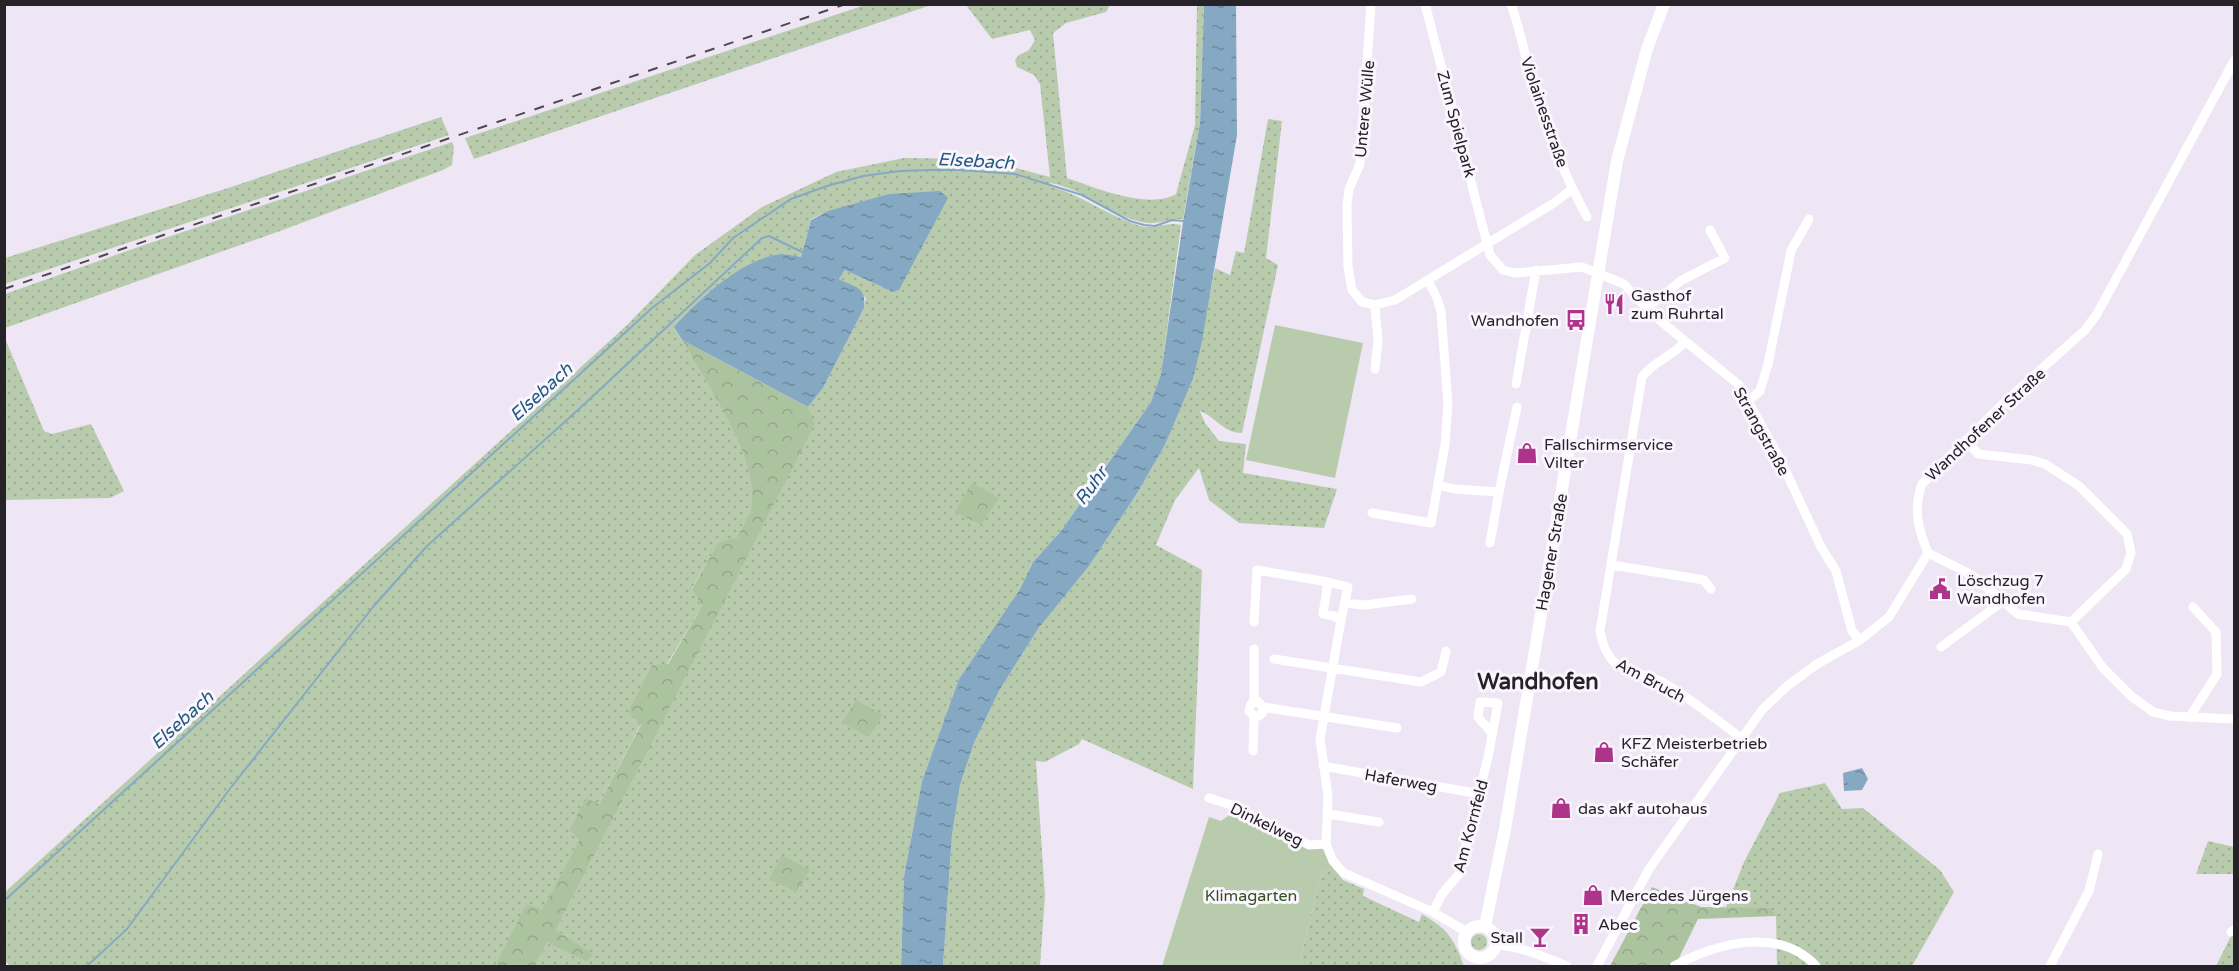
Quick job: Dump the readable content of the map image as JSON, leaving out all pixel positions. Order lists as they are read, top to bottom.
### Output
{
  "streets": {
    "main road": ["Hagener Straße"],
    "street": [
      "Untere Wülle",
      "Violainesstraße",
      "Zum Spielpark",
      "Wandhofener Straße",
      "Strangstraße",
      "Am Bruch",
      "Haferweg",
      "Dinkelweg",
      "Am Kornfeld"
    ]
  },
  "crossings": [
    ["Strangstraße", "Hagener Straße"],
    ["Strangstraße", "Am Bruch"],
    ["Haferweg", "Am Kornfeld"]
  ],
  "districts": ["Wandhofen"],
  "water": ["Elsebach", "Ruhr"],
  "parks": ["Klimagarten"],
  "places": {
    "restaurant": ["Gasthof zum Ruhrtal"],
    "bus stop": ["Wandhofen"],
    "shop": [
      "Fallschirmservice Vilter",
      "KFZ Meisterbetrieb Schäfer",
      "das akf autohaus",
      "Mercedes Jürgens"
    ],
    "public building": ["Löschzug 7 Wandhofen"],
    "building": ["Abec"],
    "bar": ["Stall"]
  }
}
